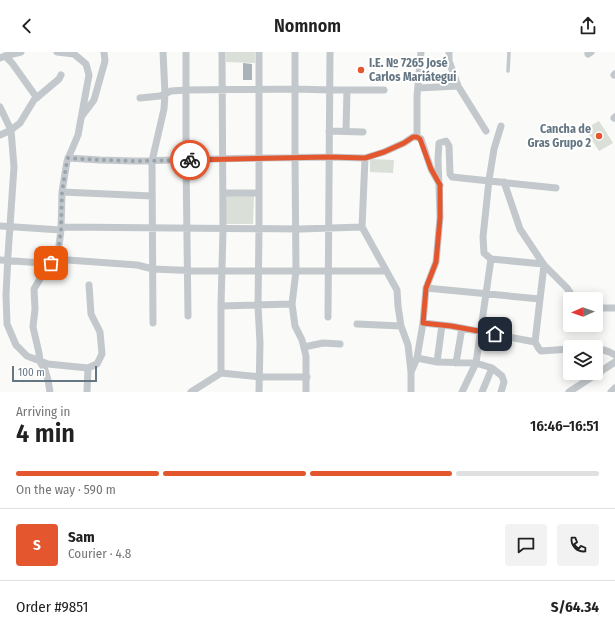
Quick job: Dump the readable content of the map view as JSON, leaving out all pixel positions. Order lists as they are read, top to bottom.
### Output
{
  "places": ["I.E. Nº 7265 José Carlos Mariátegui", "Cancha de Gras Grupo 2"],
  "scale_bar": "100 m",
  "north": "left",
  "page": {
    "header": "Nomnom",
    "scale": "100 m",
    "heading": ["4 min", "Arriving in", "16:46–16:51"],
    "panel": [
      "Sam",
      "Courier · 4.8",
      "Order #9851",
      "S/64.34"
    ],
    "bar": "On the way · 590 m",
    "round": "S"
  }
}
